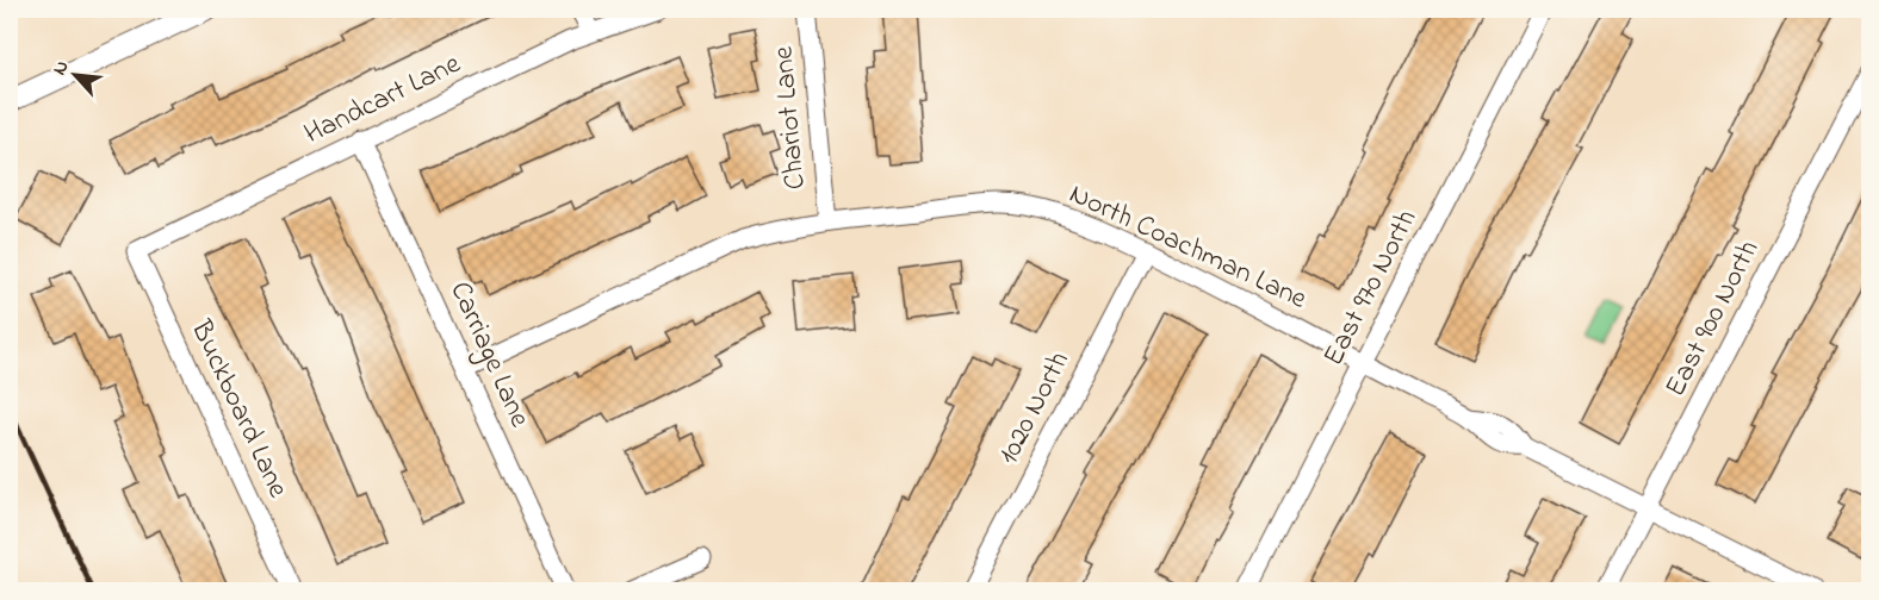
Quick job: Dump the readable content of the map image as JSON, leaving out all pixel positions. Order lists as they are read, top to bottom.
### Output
{
  "streets": {
    "street": [
      "Handcart Lane",
      "Chariot Lane",
      "North Coachman Lane",
      "East 970 North",
      "East 900 North",
      "Carriage Lane",
      "1020 North",
      "Buckboard Lane"
    ]
  },
  "crossings": [
    ["Handcart Lane", "Carriage Lane"],
    ["Handcart Lane", "Buckboard Lane"],
    ["Chariot Lane", "North Coachman Lane"],
    ["North Coachman Lane", "East 970 North"],
    ["North Coachman Lane", "East 900 North"],
    ["North Coachman Lane", "Carriage Lane"],
    ["North Coachman Lane", "1020 North"]
  ],
  "north": "top left"
}
